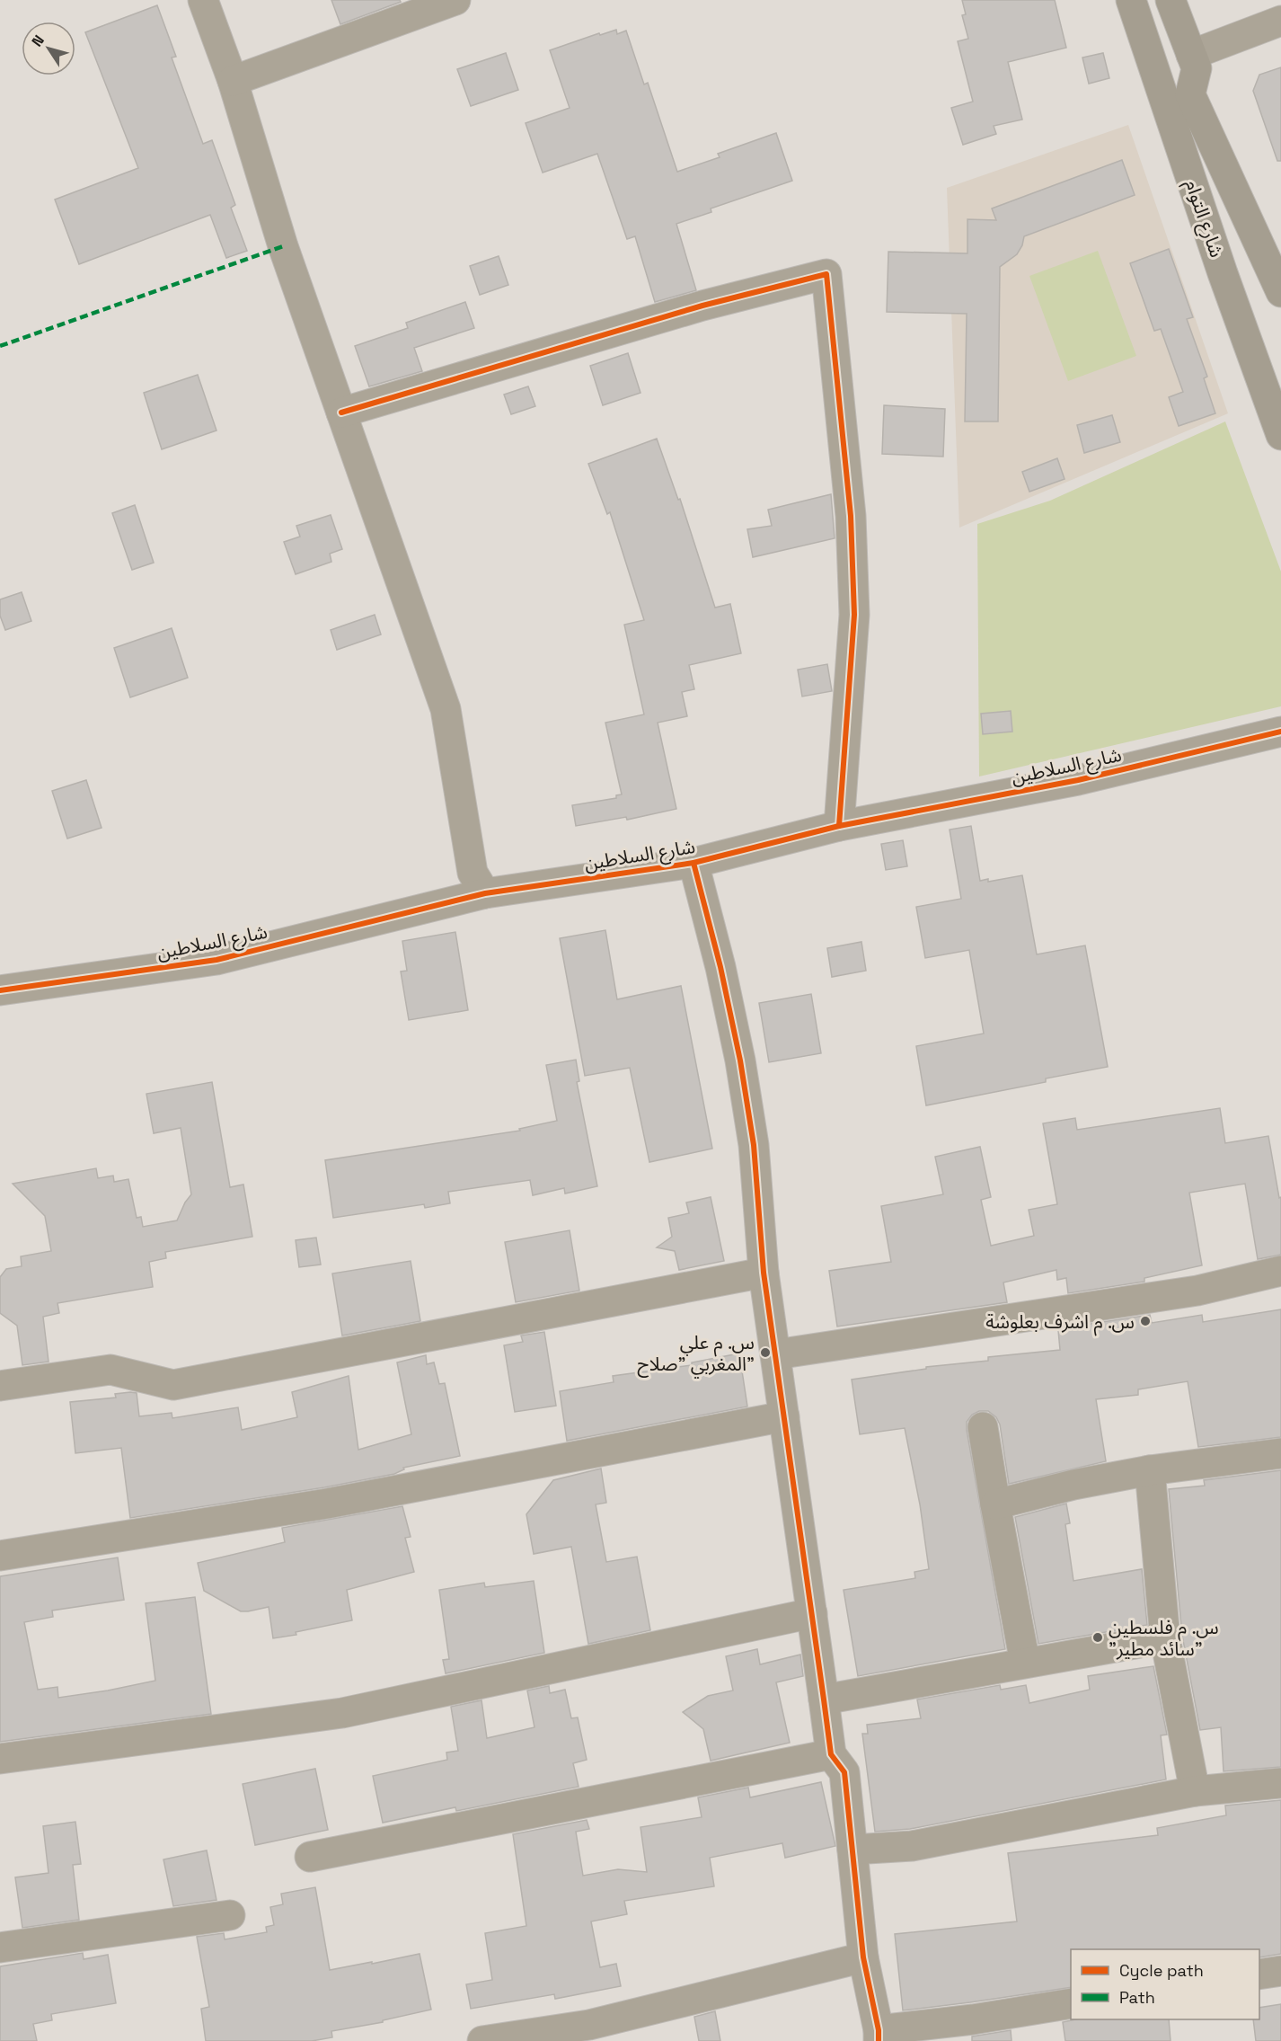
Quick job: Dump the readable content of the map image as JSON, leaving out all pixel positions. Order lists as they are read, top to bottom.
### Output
{
  "streets": {
    "main road": ["شارع التوام"],
    "street": ["شارع السلاطين"]
  },
  "places": ["س. م اشرف بعلوشة", "س. م علي المغربي \"صلاح\"", "س. م فلسطين \"سائد مطير\""],
  "legend": ["Cycle path", "Path"],
  "north": "top left"
}
